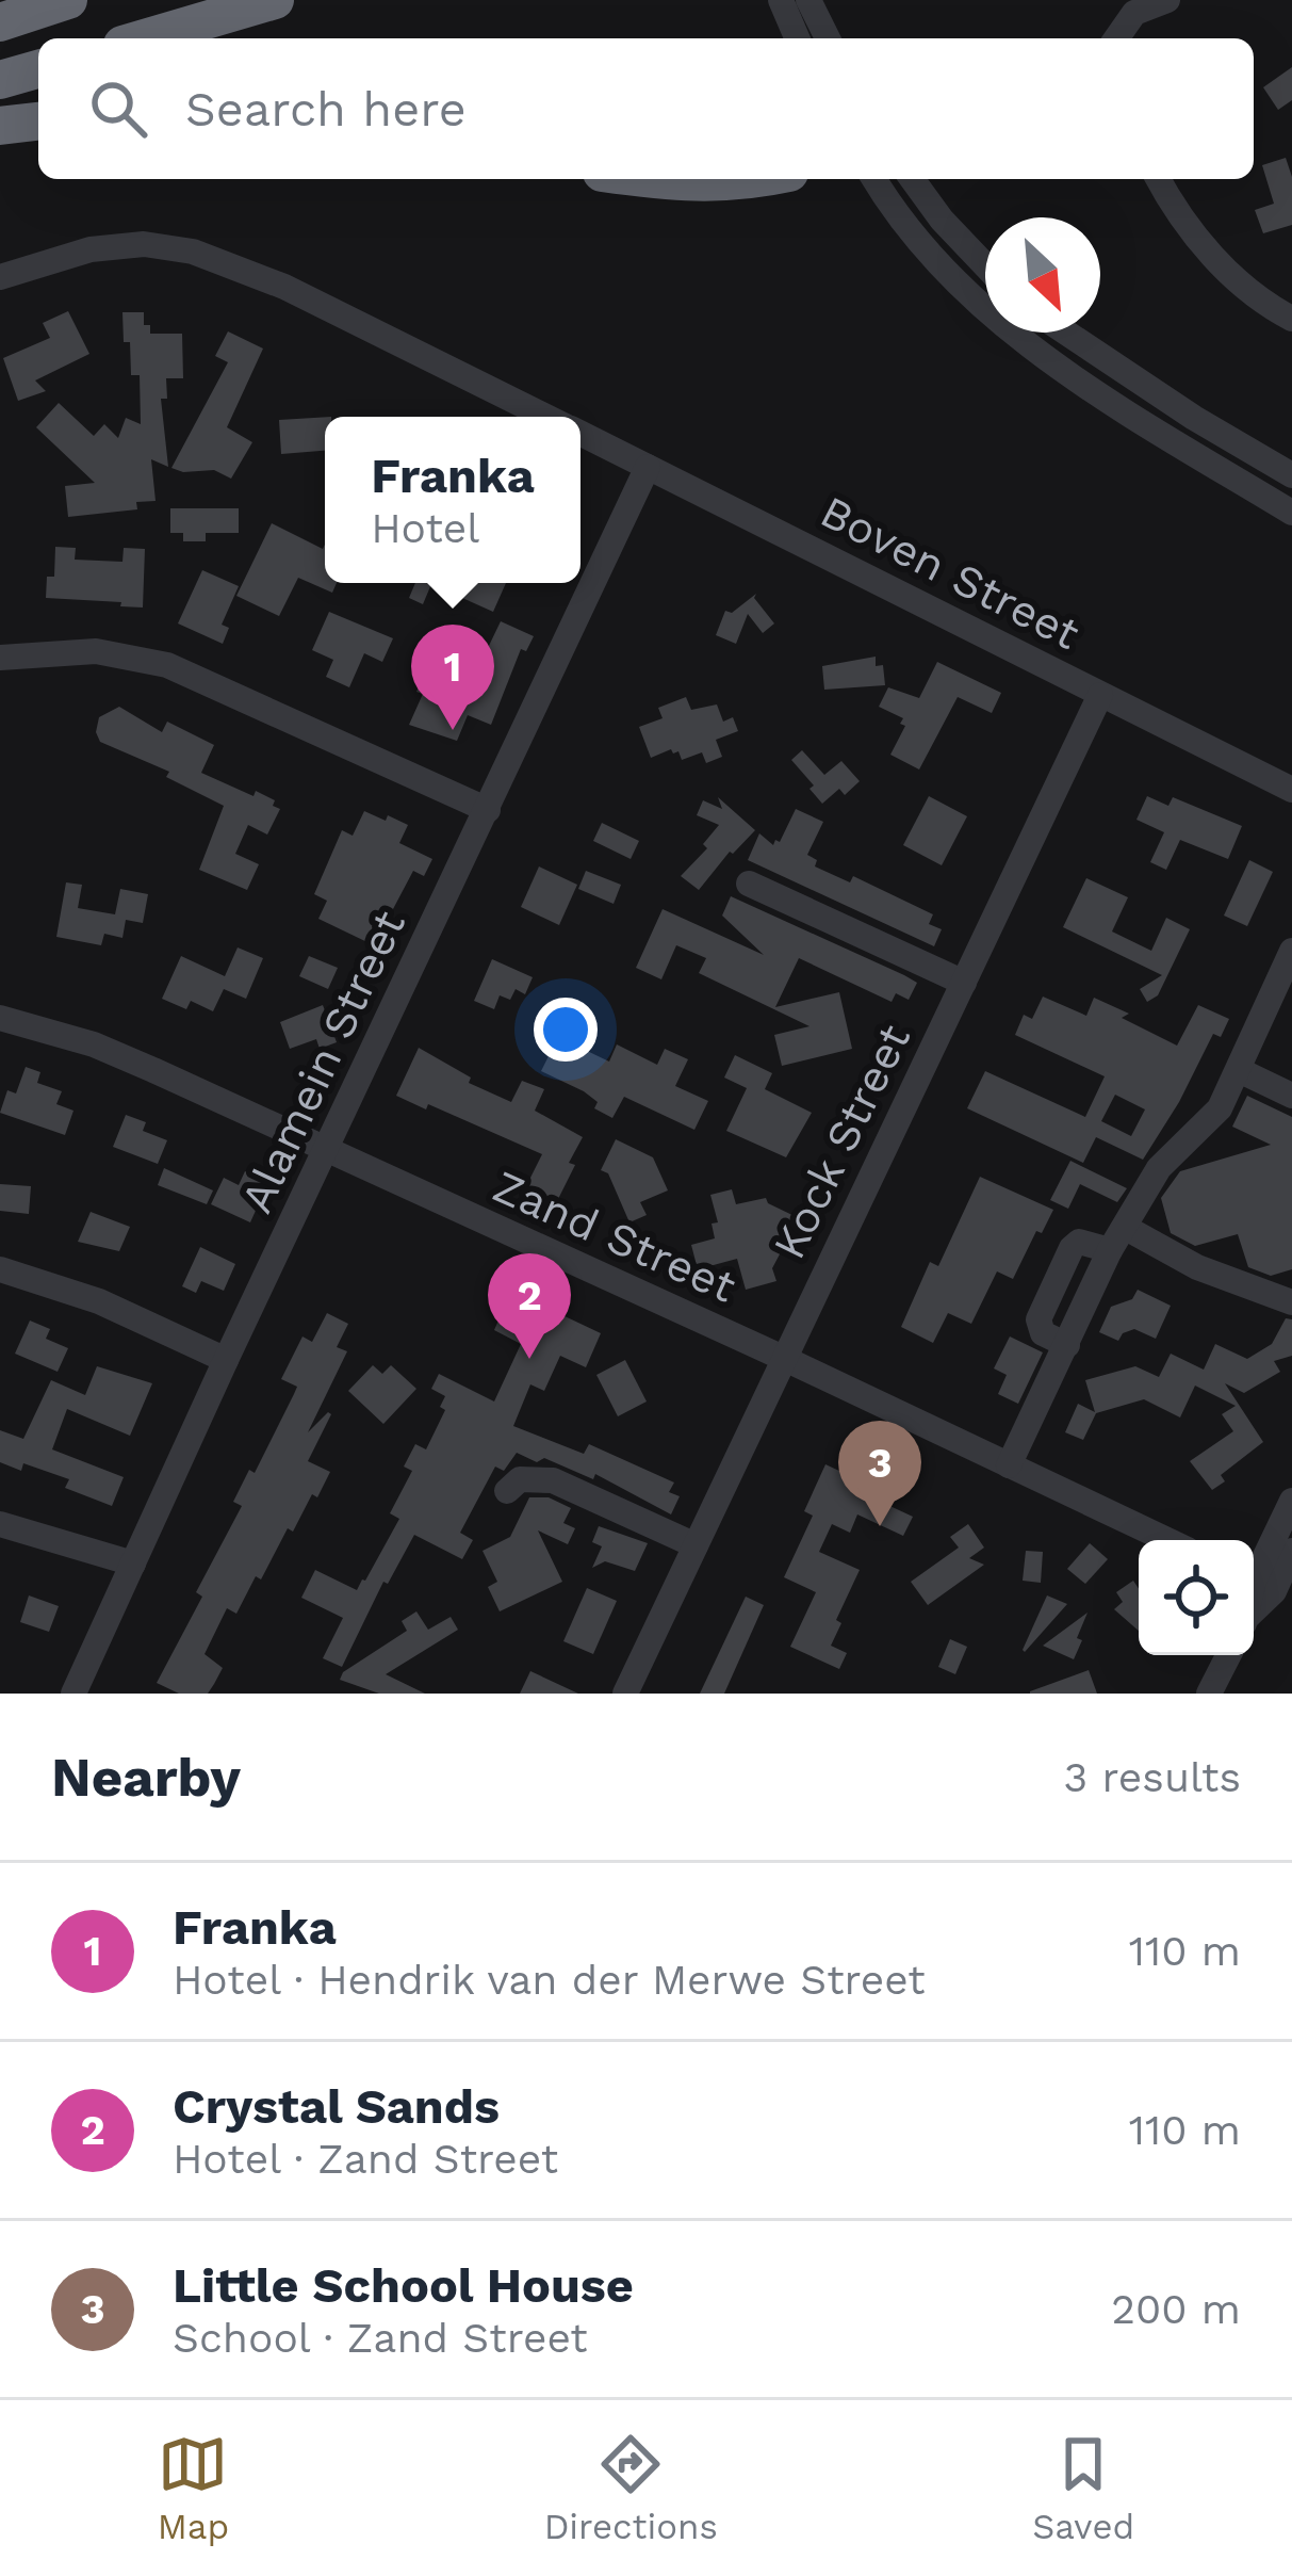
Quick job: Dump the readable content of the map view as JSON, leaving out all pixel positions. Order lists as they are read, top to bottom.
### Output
{
  "streets": {
    "street": [
      "Boven Street",
      "Alamein Street",
      "Kock Street",
      "Zand Street"
    ]
  },
  "crossings": [
    ["Boven Street", "Alamein Street"],
    ["Boven Street", "Kock Street"],
    ["Alamein Street", "Zand Street"],
    ["Kock Street", "Zand Street"]
  ],
  "north": "bottom right",
  "page": {
    "search": "Search here",
    "popup": ["Franka", "Hotel"],
    "pins": ["1", "2", "3"],
    "heading": ["Nearby", "3 results"],
    "list": [
      {
        "mark": "1",
        "name": "Franka",
        "note": "Hotel · Hendrik van der Merwe Street",
        "value": "110 m"
      },
      {
        "mark": "2",
        "name": "Crystal Sands",
        "note": "Hotel · Zand Street",
        "value": "110 m"
      },
      {
        "mark": "3",
        "name": "Little School House",
        "note": "School · Zand Street",
        "value": "200 m"
      }
    ],
    "nav": ["Map", "Directions", "Saved"]
  }
}
